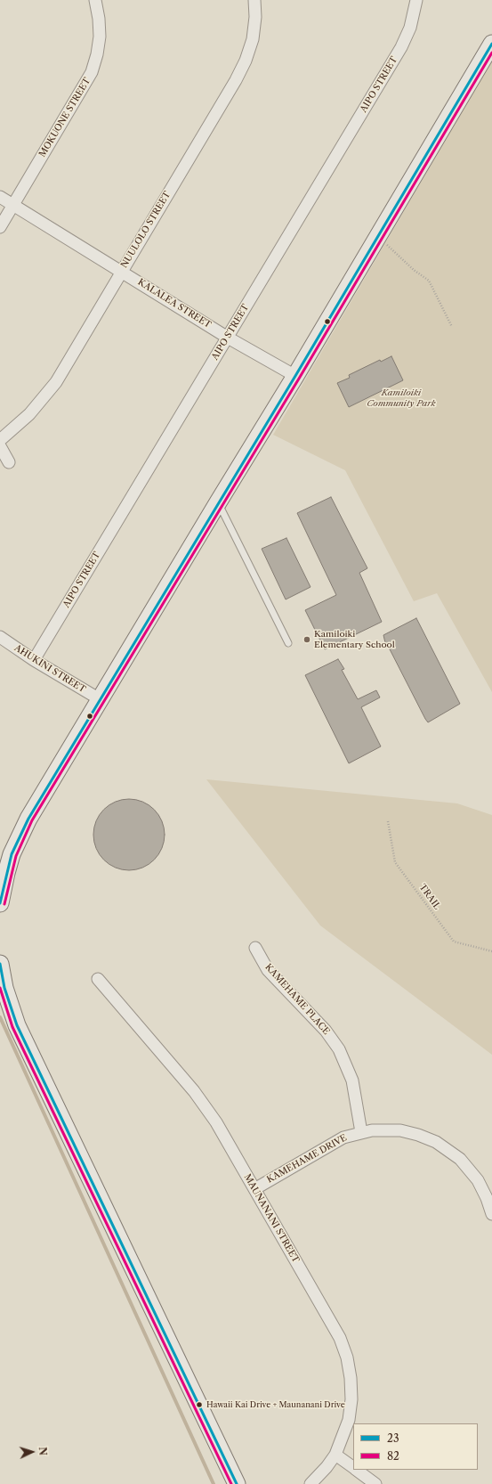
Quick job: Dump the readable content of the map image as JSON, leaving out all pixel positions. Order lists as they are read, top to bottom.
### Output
{
  "streets": {
    "street": [
      "AIPO STREET",
      "MOKUONE STREET",
      "NUULOLO STREET",
      "KALALEA STREET",
      "AHUKINI STREET",
      "KAMEHAME PLACE",
      "KAMEHAME DRIVE",
      "MAUNANANI STREET"
    ],
    "path": ["TRAIL"]
  },
  "crossings": [
    ["AIPO STREET", "KALALEA STREET"],
    ["AIPO STREET", "AHUKINI STREET"],
    ["MOKUONE STREET", "KALALEA STREET"],
    ["NUULOLO STREET", "KALALEA STREET"],
    ["KAMEHAME PLACE", "KAMEHAME DRIVE"],
    ["KAMEHAME DRIVE", "MAUNANANI STREET"]
  ],
  "parks": ["Kamiloiki Community Park"],
  "places": ["Kamiloiki Elementary School", "Hawaii Kai Drive + Maunanani Drive"],
  "lines": ["transit line 23", "transit line 82"],
  "legend": ["23", "82"],
  "north": "right"
}
